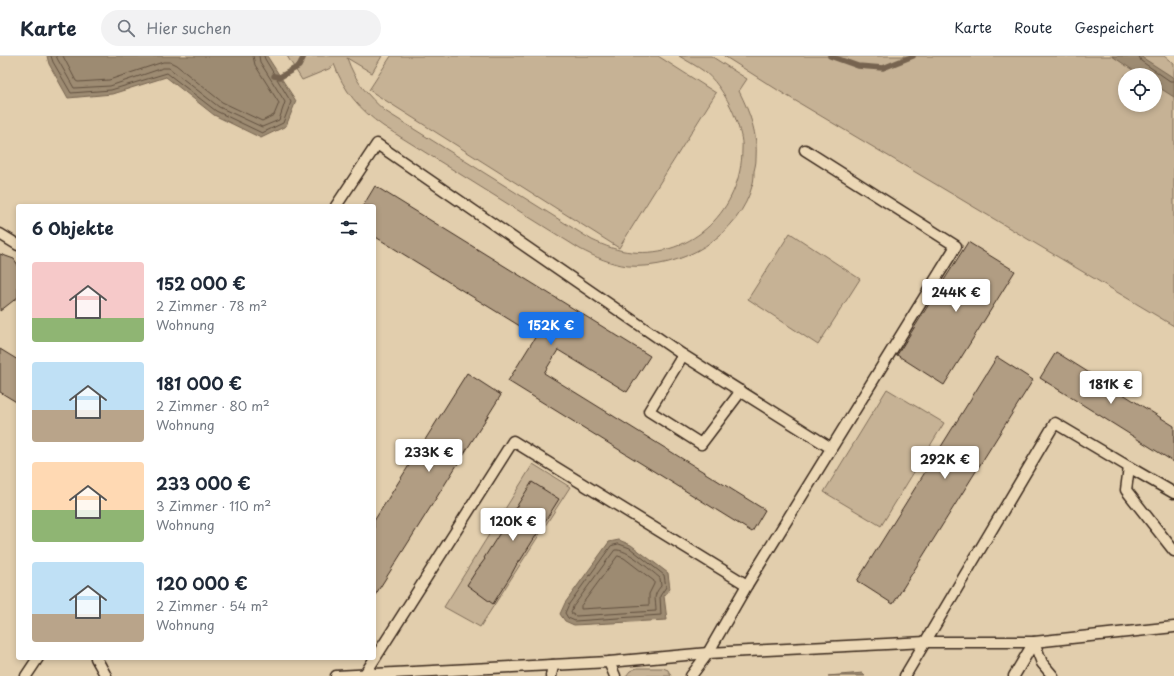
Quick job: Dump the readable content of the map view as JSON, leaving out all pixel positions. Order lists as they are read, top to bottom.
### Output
{
  "page": {
    "header": "Karte",
    "search": "Hier suchen",
    "nav": ["Karte", "Route", "Gespeichert"],
    "heading": "6 Objekte",
    "list": [
      {
        "name": "152 000 €",
        "note": "2 Zimmer · 78 m² · Wohnung"
      },
      {
        "name": "181 000 €",
        "note": "2 Zimmer · 80 m² · Wohnung"
      },
      {
        "name": "233 000 €",
        "note": "3 Zimmer · 110 m² · Wohnung"
      },
      {
        "name": "120 000 €",
        "note": "2 Zimmer · 54 m² · Wohnung"
      }
    ],
    "price": [
      "244K €",
      "152K €",
      "181K €",
      "233K €",
      "292K €",
      "120K €"
    ]
  }
}
